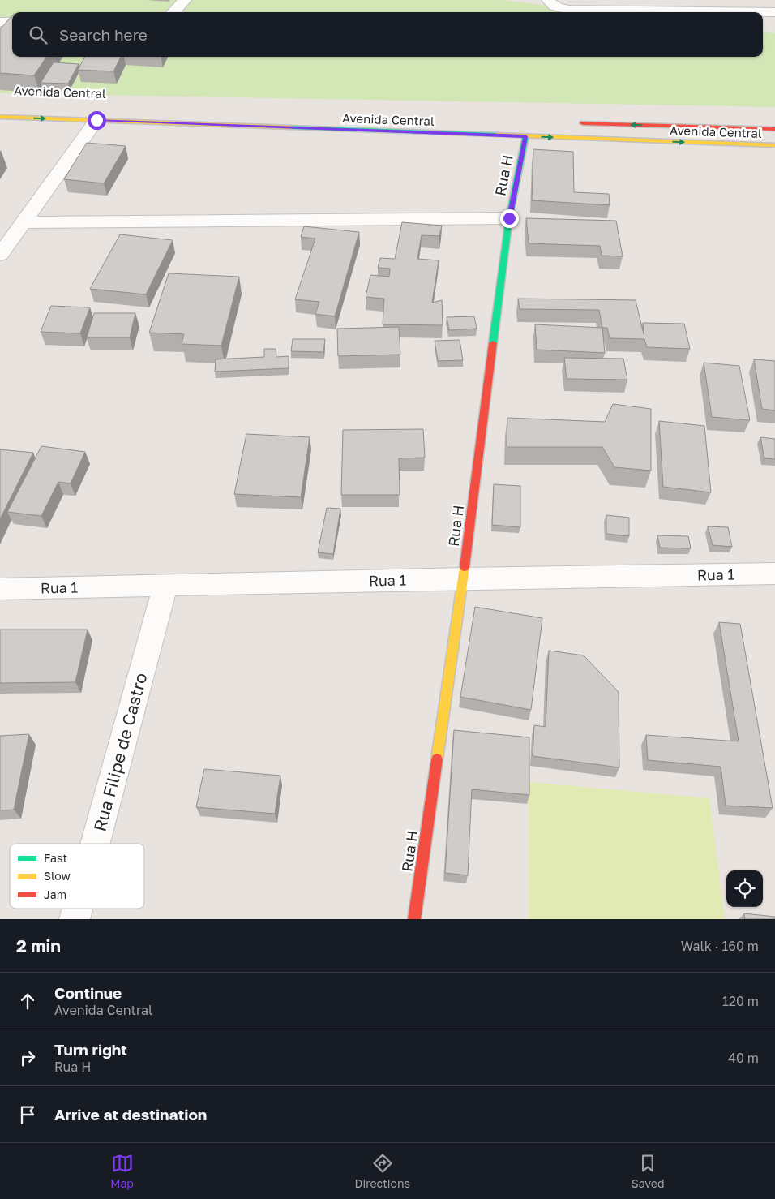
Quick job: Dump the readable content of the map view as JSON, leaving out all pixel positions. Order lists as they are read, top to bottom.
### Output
{
  "streets": {
    "main road": ["Avenida Central", "Rua H"],
    "street": ["Rua 1", "Rua Filipe de Castro"]
  },
  "crossings": [
    ["Avenida Central", "Rua H"],
    ["Rua H", "Rua 1"],
    ["Rua 1", "Rua Filipe de Castro"]
  ],
  "legend": ["Fast", "Slow", "Jam"],
  "page": {
    "search": "Search here",
    "heading": ["2 min", "Walk · 160 m"],
    "list": [
      ["Continue", "Avenida Central", "120 m"],
      ["Turn right", "Rua H", "40 m"],
      "Arrive at destination"
    ],
    "nav": ["Map", "Directions", "Saved"]
  }
}
